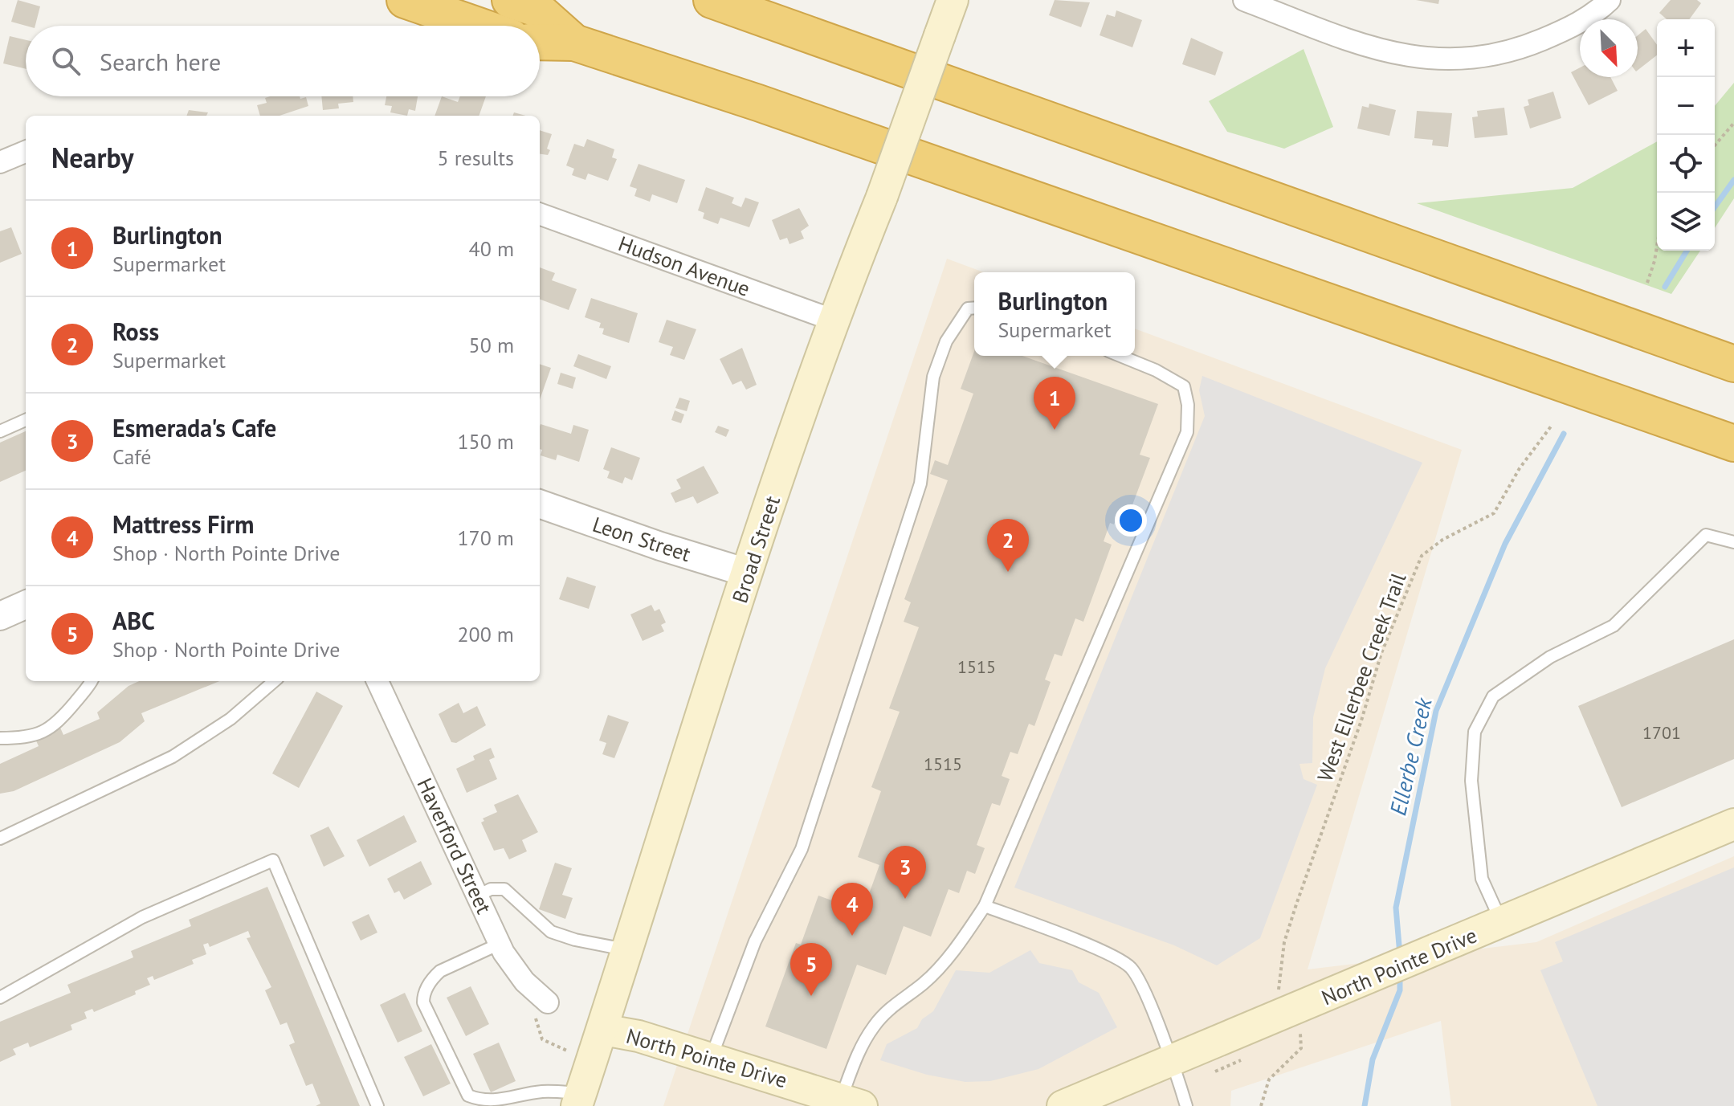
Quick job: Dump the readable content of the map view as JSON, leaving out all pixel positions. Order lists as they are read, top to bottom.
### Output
{
  "streets": {
    "main road": ["Broad Street", "North Pointe Drive"],
    "street": ["Hudson Avenue", "Leon Street", "Haverford Street"],
    "path": ["West Ellerbee Creek Trail"]
  },
  "crossings": [
    ["Hudson Avenue", "Broad Street"],
    ["Leon Street", "Broad Street"],
    ["Broad Street", "North Pointe Drive"]
  ],
  "water": ["Ellerbe Creek"],
  "house_numbers": ["1515", "1701", "1515"],
  "north": "bottom right",
  "page": {
    "map_buttons": ["+", "−"],
    "search": "Search here",
    "heading": ["Nearby", "5 results"],
    "list": [
      {
        "mark": "1",
        "name": "Burlington",
        "note": "Supermarket",
        "value": "40 m"
      },
      {
        "mark": "2",
        "name": "Ross",
        "note": "Supermarket",
        "value": "50 m"
      },
      {
        "mark": "3",
        "name": "Esmerada's Cafe",
        "note": "Café",
        "value": "150 m"
      },
      {
        "mark": "4",
        "name": "Mattress Firm",
        "note": "Shop · North Pointe Drive",
        "value": "170 m"
      },
      {
        "mark": "5",
        "name": "ABC",
        "note": "Shop · North Pointe Drive",
        "value": "200 m"
      }
    ],
    "popup": ["Burlington", "Supermarket"],
    "pins": [
      "1",
      "2",
      "3",
      "4",
      "5"
    ]
  }
}
